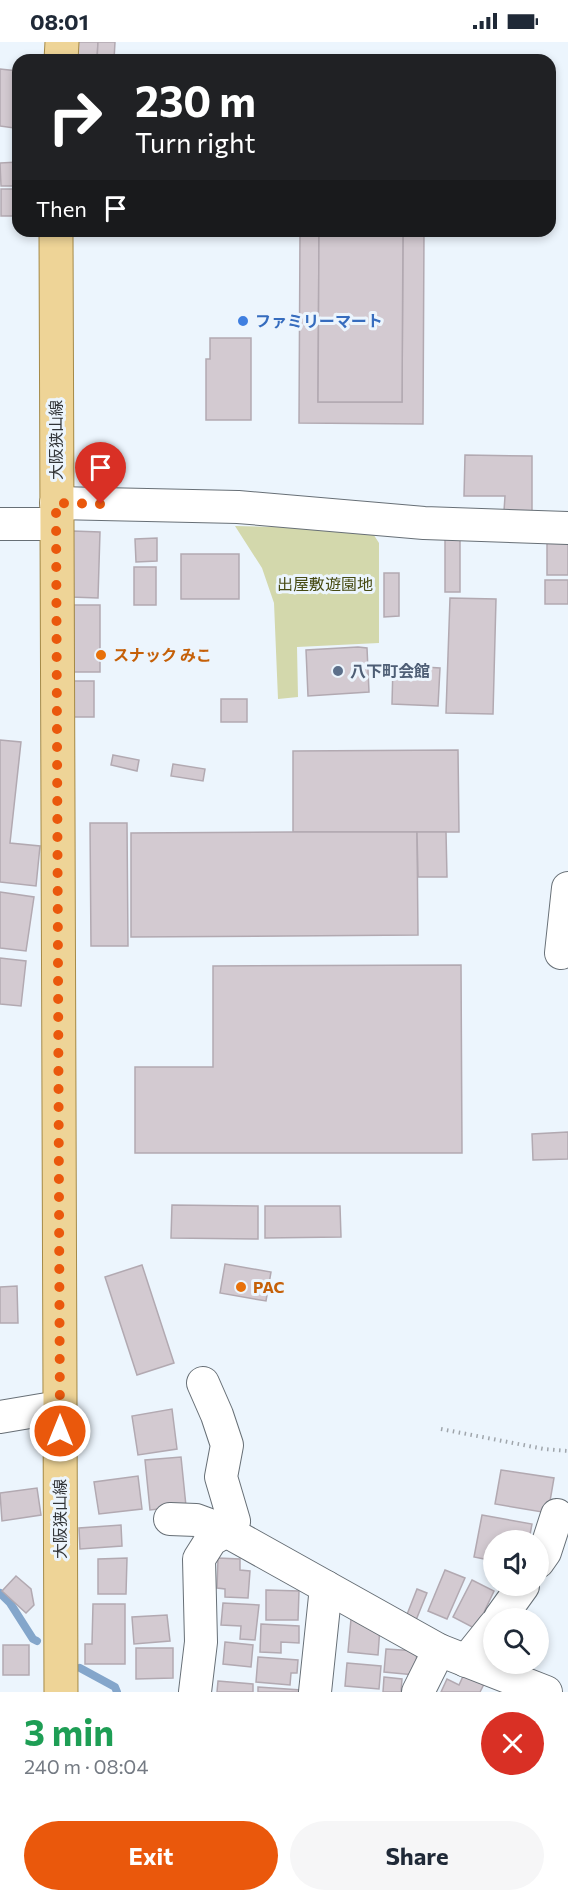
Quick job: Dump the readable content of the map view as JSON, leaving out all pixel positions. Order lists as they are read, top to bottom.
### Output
{
  "streets": {
    "main road": ["大阪狭山線"]
  },
  "parks": ["出屋敷遊園地"],
  "places": [
    "ファミリーマート",
    "スナック みこ",
    "八下町会館",
    "PAC"
  ],
  "page": {
    "status": "08:01",
    "turn": ["230 m", "Turn right"],
    "then": "Then",
    "heading": ["3 min", "240 m · 08:04"],
    "buttons": ["Exit", "Share"]
  }
}
